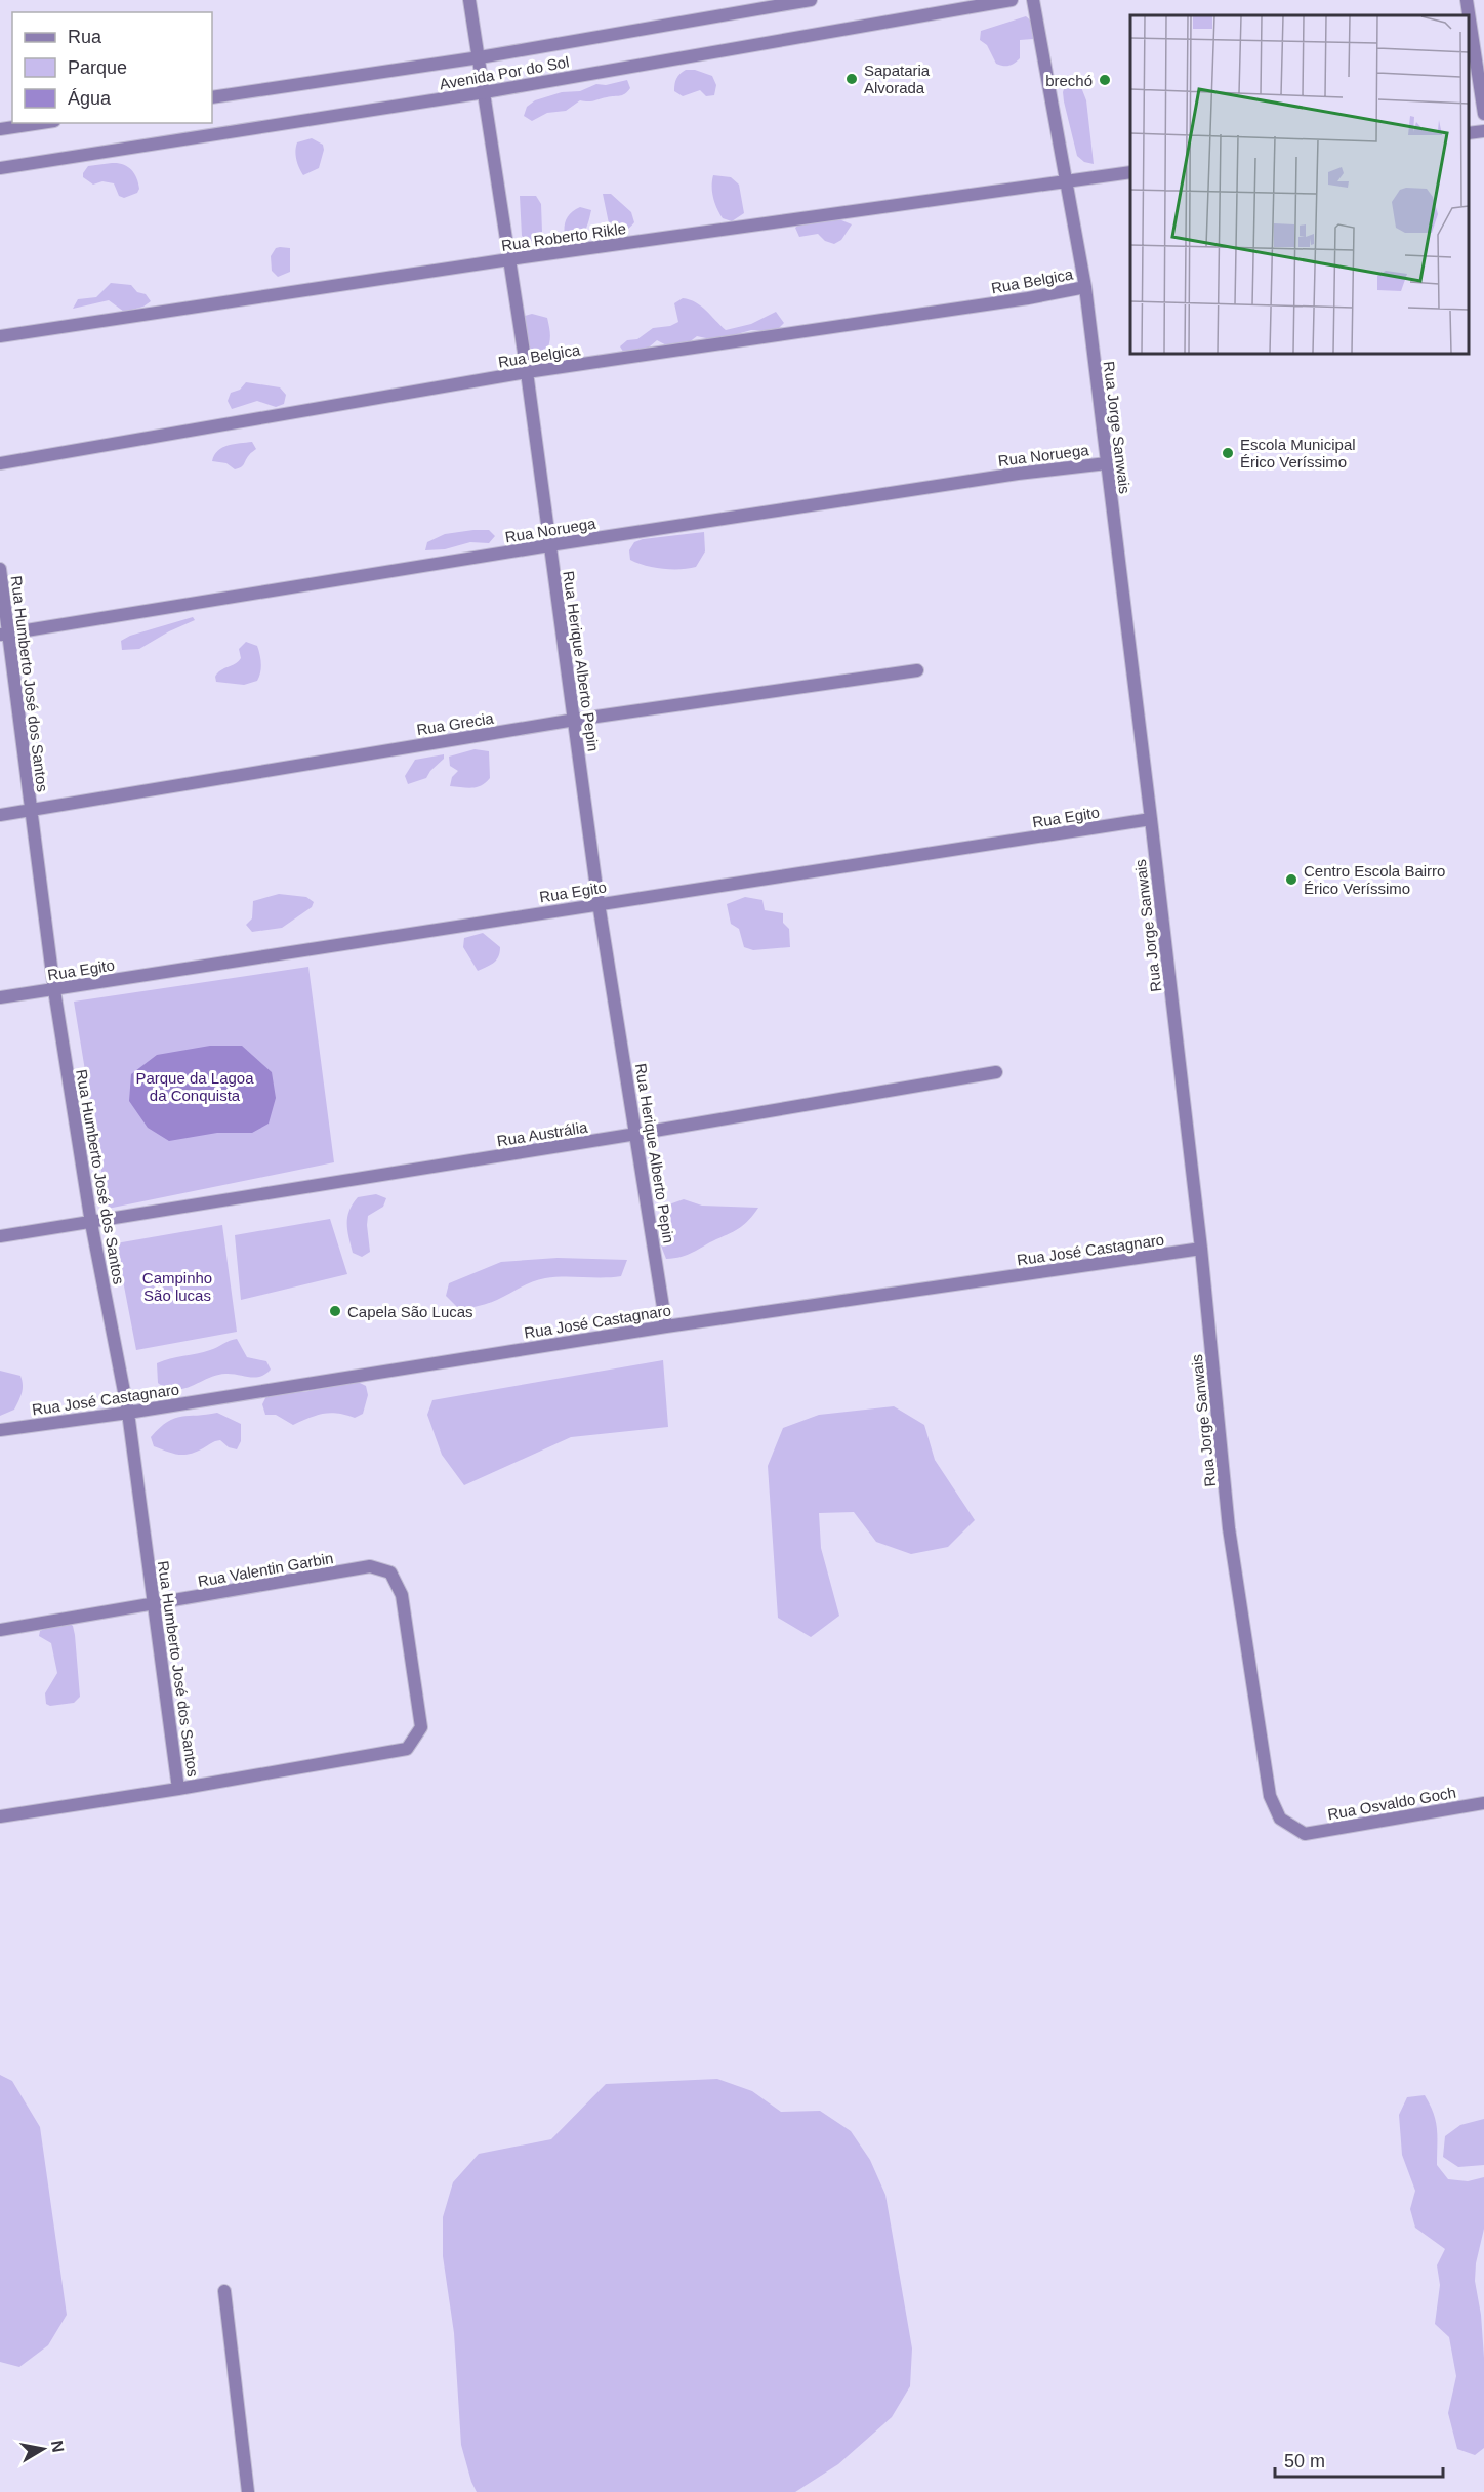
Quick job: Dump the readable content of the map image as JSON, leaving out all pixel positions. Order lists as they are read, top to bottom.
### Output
{
  "streets": {
    "street": [
      "Avenida Por do Sol",
      "Rua Roberto Rikle",
      "Rua Belgica",
      "Rua Jorge Sanwais",
      "Rua Noruega",
      "Rua Herique Alberto Pepin",
      "Rua Humberto José dos Santos",
      "Rua Grecia",
      "Rua Egito",
      "Rua Austrália",
      "Rua José Castagnaro",
      "Rua Valentin Garbin",
      "Rua Osvaldo Goch"
    ]
  },
  "crossings": [
    ["Avenida Por do Sol", "Rua Herique Alberto Pepin"],
    ["Rua Roberto Rikle", "Rua Jorge Sanwais"],
    ["Rua Roberto Rikle", "Rua Herique Alberto Pepin"],
    ["Rua Belgica", "Rua Jorge Sanwais"],
    ["Rua Belgica", "Rua Herique Alberto Pepin"],
    ["Rua Jorge Sanwais", "Rua Noruega"],
    ["Rua Jorge Sanwais", "Rua Egito"],
    ["Rua Jorge Sanwais", "Rua José Castagnaro"],
    ["Rua Jorge Sanwais", "Rua Osvaldo Goch"],
    ["Rua Noruega", "Rua Herique Alberto Pepin"],
    ["Rua Noruega", "Rua Humberto José dos Santos"],
    ["Rua Herique Alberto Pepin", "Rua Grecia"],
    ["Rua Herique Alberto Pepin", "Rua Egito"],
    ["Rua Herique Alberto Pepin", "Rua Austrália"],
    ["Rua Herique Alberto Pepin", "Rua José Castagnaro"],
    ["Rua Humberto José dos Santos", "Rua Grecia"],
    ["Rua Humberto José dos Santos", "Rua Egito"],
    ["Rua Humberto José dos Santos", "Rua Austrália"],
    ["Rua Humberto José dos Santos", "Rua José Castagnaro"],
    ["Rua Humberto José dos Santos", "Rua Valentin Garbin"]
  ],
  "parks": ["Parque da Lagoa da Conquista", "Campinho São lucas"],
  "places": [
    "Sapataria Alvorada",
    "brechó",
    "Escola Municipal Érico Veríssimo",
    "Centro Escola Bairro Érico Veríssimo",
    "Capela São Lucas"
  ],
  "legend": ["Rua", "Parque", "Água"],
  "scale_bar": "50 m",
  "north": "right"
}
